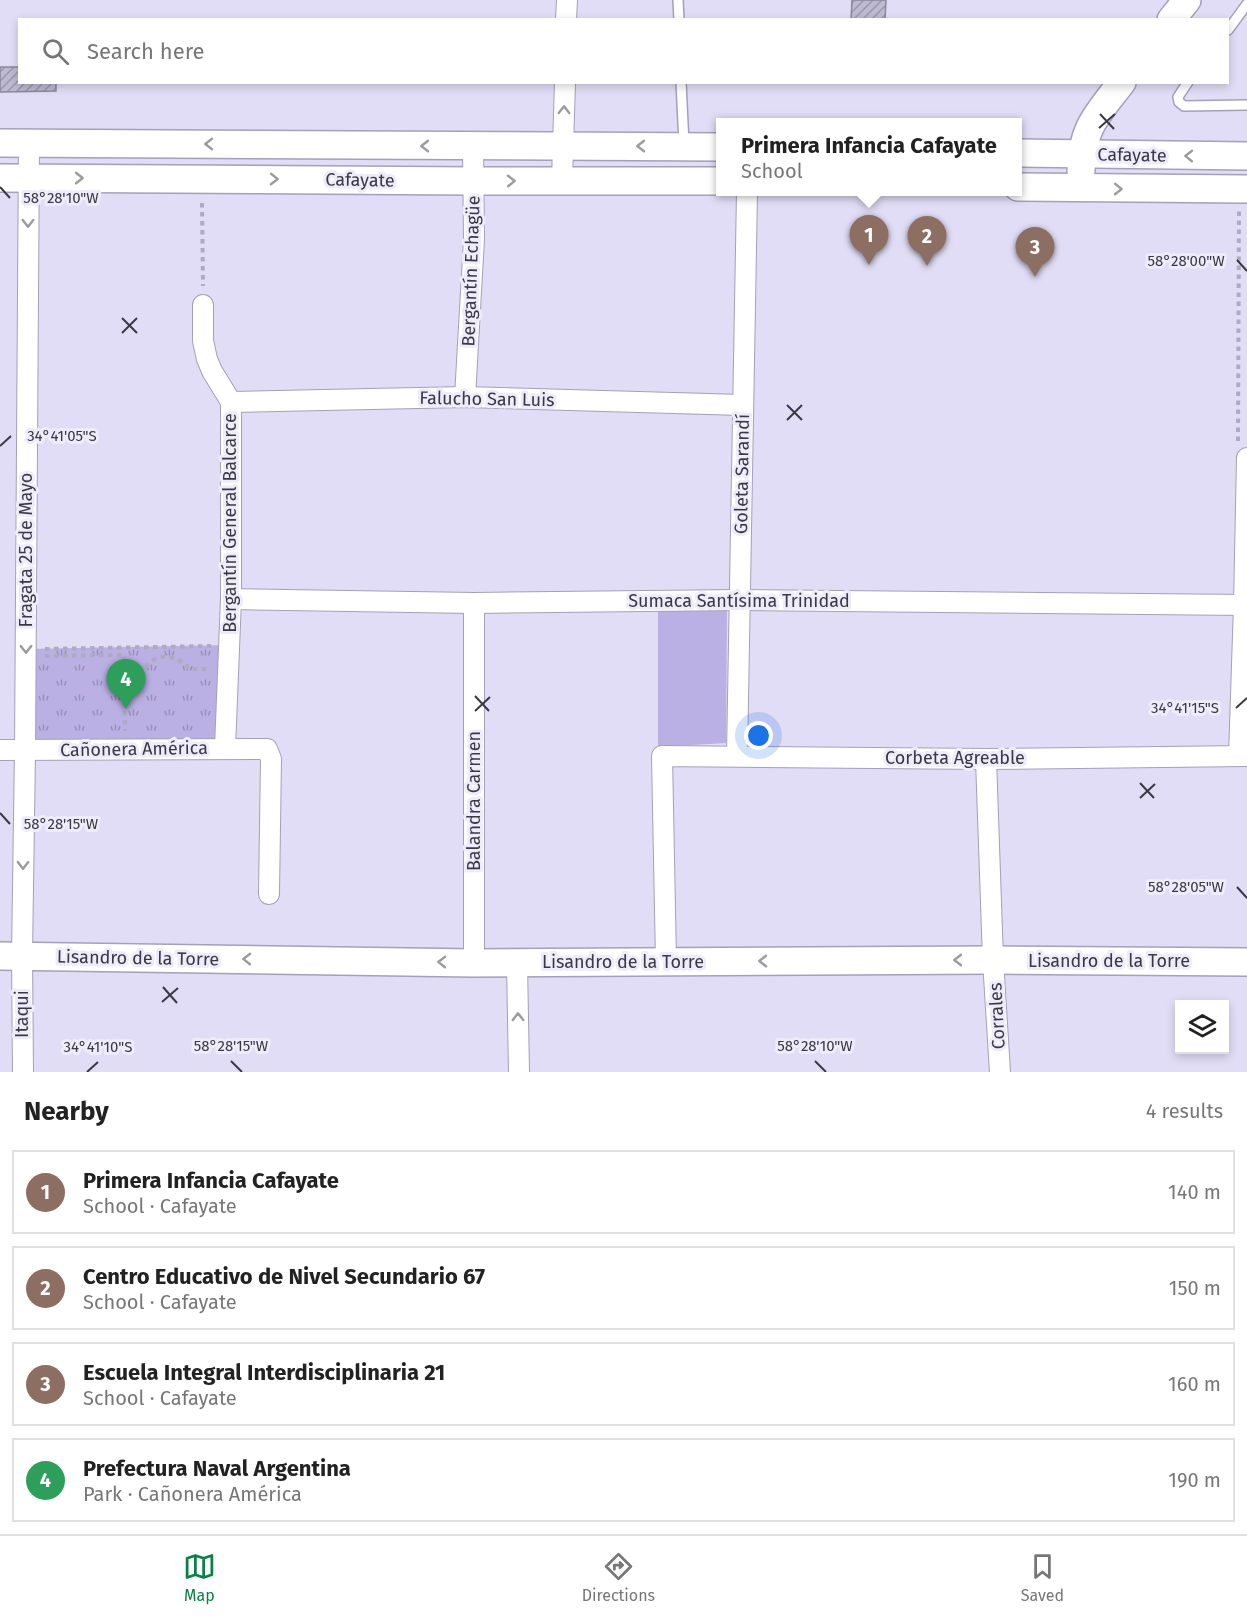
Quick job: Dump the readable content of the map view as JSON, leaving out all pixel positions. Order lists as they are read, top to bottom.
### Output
{
  "streets": {
    "street": [
      "Cafayate",
      "Bergantín Echagüe",
      "Falucho San Luis",
      "Goleta Sarandí",
      "Bergantín General Balcarce",
      "Fragata 25 de Mayo",
      "Sumaca Santísima Trinidad",
      "Cañonera América",
      "Corbeta Agreable",
      "Balandra Carmen",
      "Lisandro de la Torre",
      "Itaqui",
      "Corrales"
    ]
  },
  "crossings": [
    ["Cafayate", "Bergantín Echagüe"],
    ["Cafayate", "Fragata 25 de Mayo"],
    ["Bergantín Echagüe", "Falucho San Luis"],
    ["Falucho San Luis", "Goleta Sarandí"],
    ["Falucho San Luis", "Bergantín General Balcarce"],
    ["Goleta Sarandí", "Sumaca Santísima Trinidad"],
    ["Goleta Sarandí", "Corbeta Agreable"],
    ["Bergantín General Balcarce", "Sumaca Santísima Trinidad"],
    ["Bergantín General Balcarce", "Cañonera América"],
    ["Fragata 25 de Mayo", "Cañonera América"],
    ["Fragata 25 de Mayo", "Lisandro de la Torre"],
    ["Fragata 25 de Mayo", "Itaqui"],
    ["Sumaca Santísima Trinidad", "Balandra Carmen"],
    ["Corbeta Agreable", "Lisandro de la Torre"],
    ["Corbeta Agreable", "Corrales"],
    ["Balandra Carmen", "Lisandro de la Torre"],
    ["Lisandro de la Torre", "Itaqui"],
    ["Lisandro de la Torre", "Corrales"]
  ],
  "one_way": ["Fragata 25 de Mayo", "Lisandro de la Torre"],
  "page": {
    "search": "Search here",
    "popup": ["Primera Infancia Cafayate", "School"],
    "pins": [
      "1",
      "2",
      "3",
      "4"
    ],
    "heading": ["Nearby", "4 results"],
    "list": [
      {
        "mark": "1",
        "name": "Primera Infancia Cafayate",
        "note": "School · Cafayate",
        "value": "140 m"
      },
      {
        "mark": "2",
        "name": "Centro Educativo de Nivel Secundario 67",
        "note": "School · Cafayate",
        "value": "150 m"
      },
      {
        "mark": "3",
        "name": "Escuela Integral Interdisciplinaria 21",
        "note": "School · Cafayate",
        "value": "160 m"
      },
      {
        "mark": "4",
        "name": "Prefectura Naval Argentina",
        "note": "Park · Cañonera América",
        "value": "190 m"
      }
    ],
    "nav": ["Map", "Directions", "Saved"]
  },
  "coordinates": [
    "58°28'10\"W",
    "58°28'00\"W",
    "34°41'05\"S",
    "34°41'15\"S",
    "58°28'15\"W",
    "58°28'05\"W",
    "34°41'10\"S"
  ]
}
